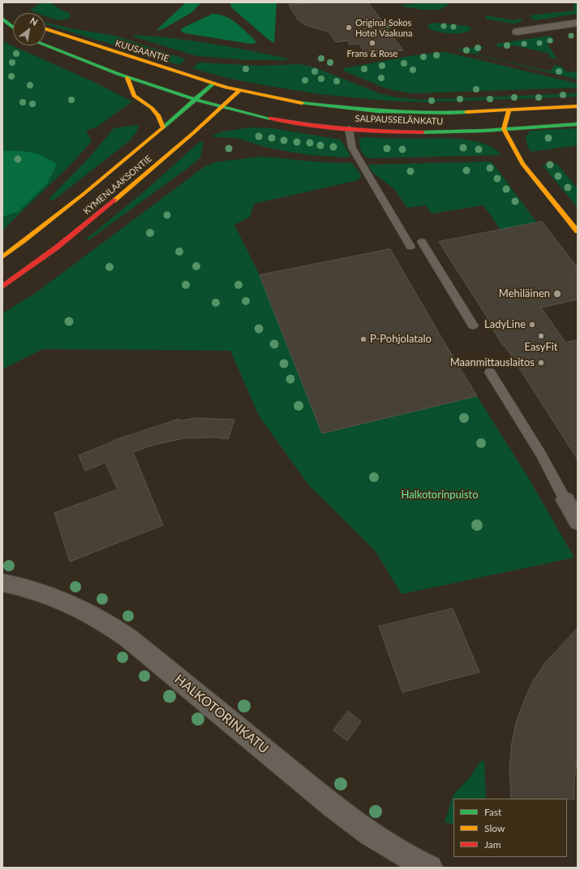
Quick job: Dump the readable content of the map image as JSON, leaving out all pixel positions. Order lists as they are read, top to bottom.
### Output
{
  "streets": {
    "main road": ["KUUSAANTIE", "SALPAUSSELÄNKATU", "KYMENLAAKSONTIE"],
    "street": ["HALKOTORINKATU"]
  },
  "crossings": [
    ["KUUSAANTIE", "SALPAUSSELÄNKATU"],
    ["KUUSAANTIE", "KYMENLAAKSONTIE"],
    ["SALPAUSSELÄNKATU", "KYMENLAAKSONTIE"]
  ],
  "parks": ["Halkotorinpuisto"],
  "places": [
    "Original Sokos Hotel Vaakuna",
    "Frans & Rose",
    "Mehiläinen",
    "LadyLine",
    "EasyFit",
    "P-Pohjolatalo",
    "Maanmittauslaitos"
  ],
  "legend": ["Fast", "Slow", "Jam"],
  "north": "top right"
}
